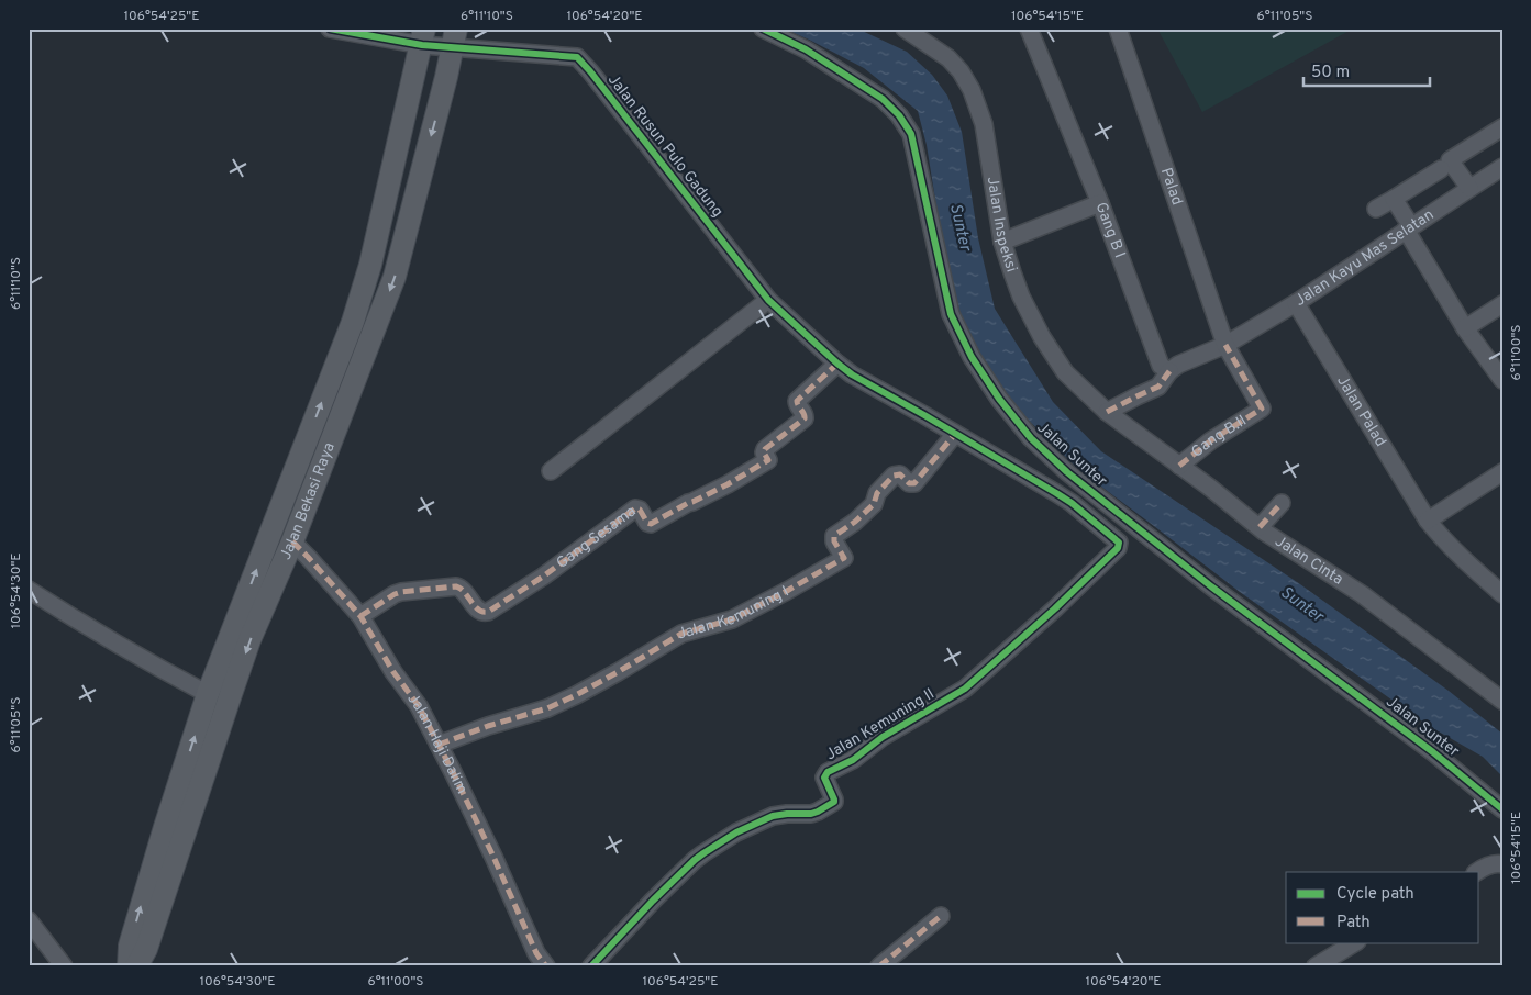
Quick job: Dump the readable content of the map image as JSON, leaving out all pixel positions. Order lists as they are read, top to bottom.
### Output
{
  "streets": {
    "main road": ["Jalan Bekasi Raya"],
    "street": [
      "Jalan Rusun Pulo Gadung",
      "Palad",
      "Jalan Inspeksi",
      "Gang B I",
      "Jalan Kayu Mas Selatan",
      "Jalan Palad",
      "Gang B.II",
      "Jalan Sunter",
      "Gang Sesama",
      "Jalan Cinta",
      "Jalan Kemuning I",
      "Jalan Kemuning II",
      "Jalan Haji Dalim"
    ]
  },
  "crossings": [
    ["Jalan Rusun Pulo Gadung", "Jalan Bekasi Raya"],
    ["Jalan Rusun Pulo Gadung", "Gang Sesama"],
    ["Jalan Rusun Pulo Gadung", "Jalan Kemuning I"],
    ["Jalan Rusun Pulo Gadung", "Jalan Kemuning II"],
    ["Palad", "Jalan Kayu Mas Selatan"],
    ["Palad", "Gang B.II"],
    ["Jalan Inspeksi", "Jalan Cinta"],
    ["Jalan Kayu Mas Selatan", "Jalan Palad"],
    ["Gang B.II", "Jalan Cinta"],
    ["Jalan Bekasi Raya", "Jalan Haji Dalim"],
    ["Gang Sesama", "Jalan Haji Dalim"],
    ["Jalan Kemuning I", "Jalan Haji Dalim"]
  ],
  "water": ["Sunter"],
  "legend": ["Cycle path", "Path"],
  "scale_bar": "50 m",
  "coordinates": [
    "106°54'25\"E",
    "6°11'10\"S",
    "106°54'20\"E",
    "106°54'15\"E",
    "6°11'05\"S",
    "6°11'00\"S",
    "106°54'30\"E"
  ]
}
